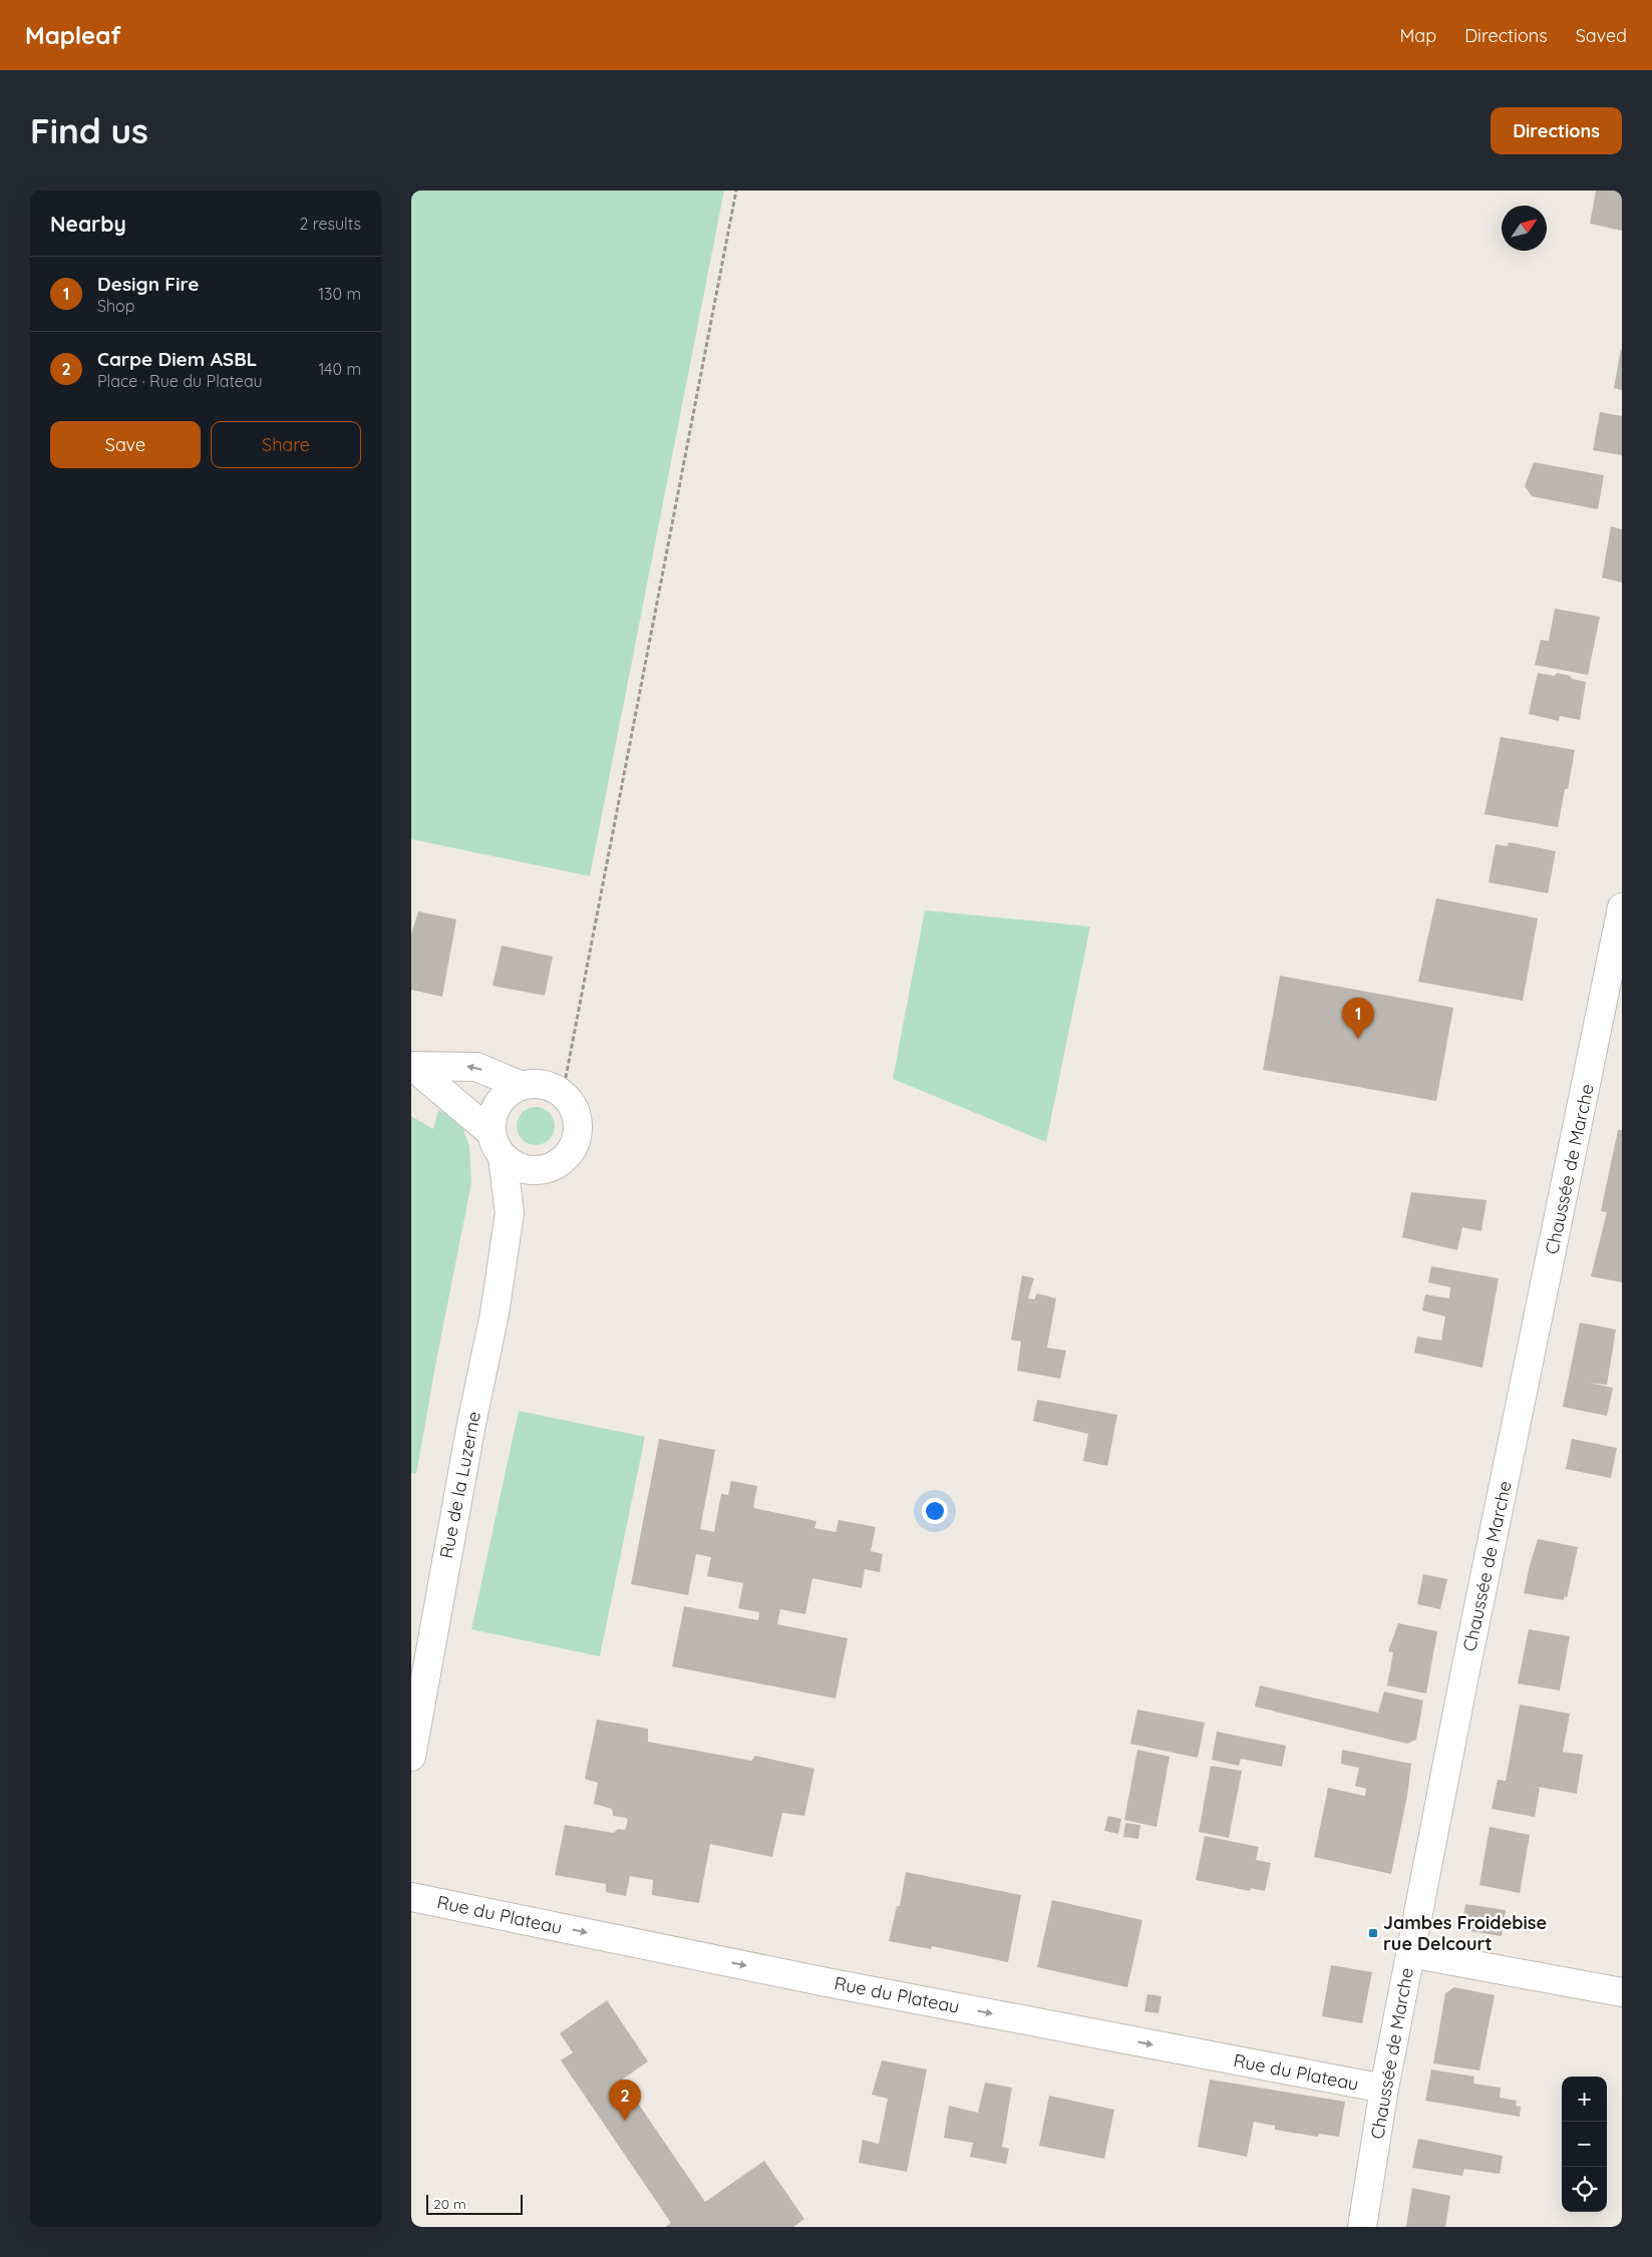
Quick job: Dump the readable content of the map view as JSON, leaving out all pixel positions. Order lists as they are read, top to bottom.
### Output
{
  "streets": {
    "street": ["Chaussée de Marche", "Rue de la Luzerne", "Rue du Plateau"]
  },
  "crossings": [
    ["Chaussée de Marche", "Rue du Plateau"]
  ],
  "one_way": ["Rue du Plateau"],
  "places": {
    "transit": ["Jambes Froidebise rue Delcourt"]
  },
  "scale_bar": "20 m",
  "north": "top right",
  "page": {
    "header": "Mapleaf",
    "nav": ["Map", "Directions", "Saved"],
    "buttons": [
      "Directions",
      ["Save", "Share"]
    ],
    "title": "Find us",
    "heading": ["Nearby", "2 results"],
    "list": [
      {
        "mark": "1",
        "name": "Design Fire",
        "note": "Shop",
        "value": "130 m"
      },
      {
        "mark": "2",
        "name": "Carpe Diem ASBL",
        "note": "Place · Rue du Plateau",
        "value": "140 m"
      }
    ],
    "pins": ["1", "2"],
    "map_buttons": ["+", "−"],
    "scale": "20 m"
  }
}
